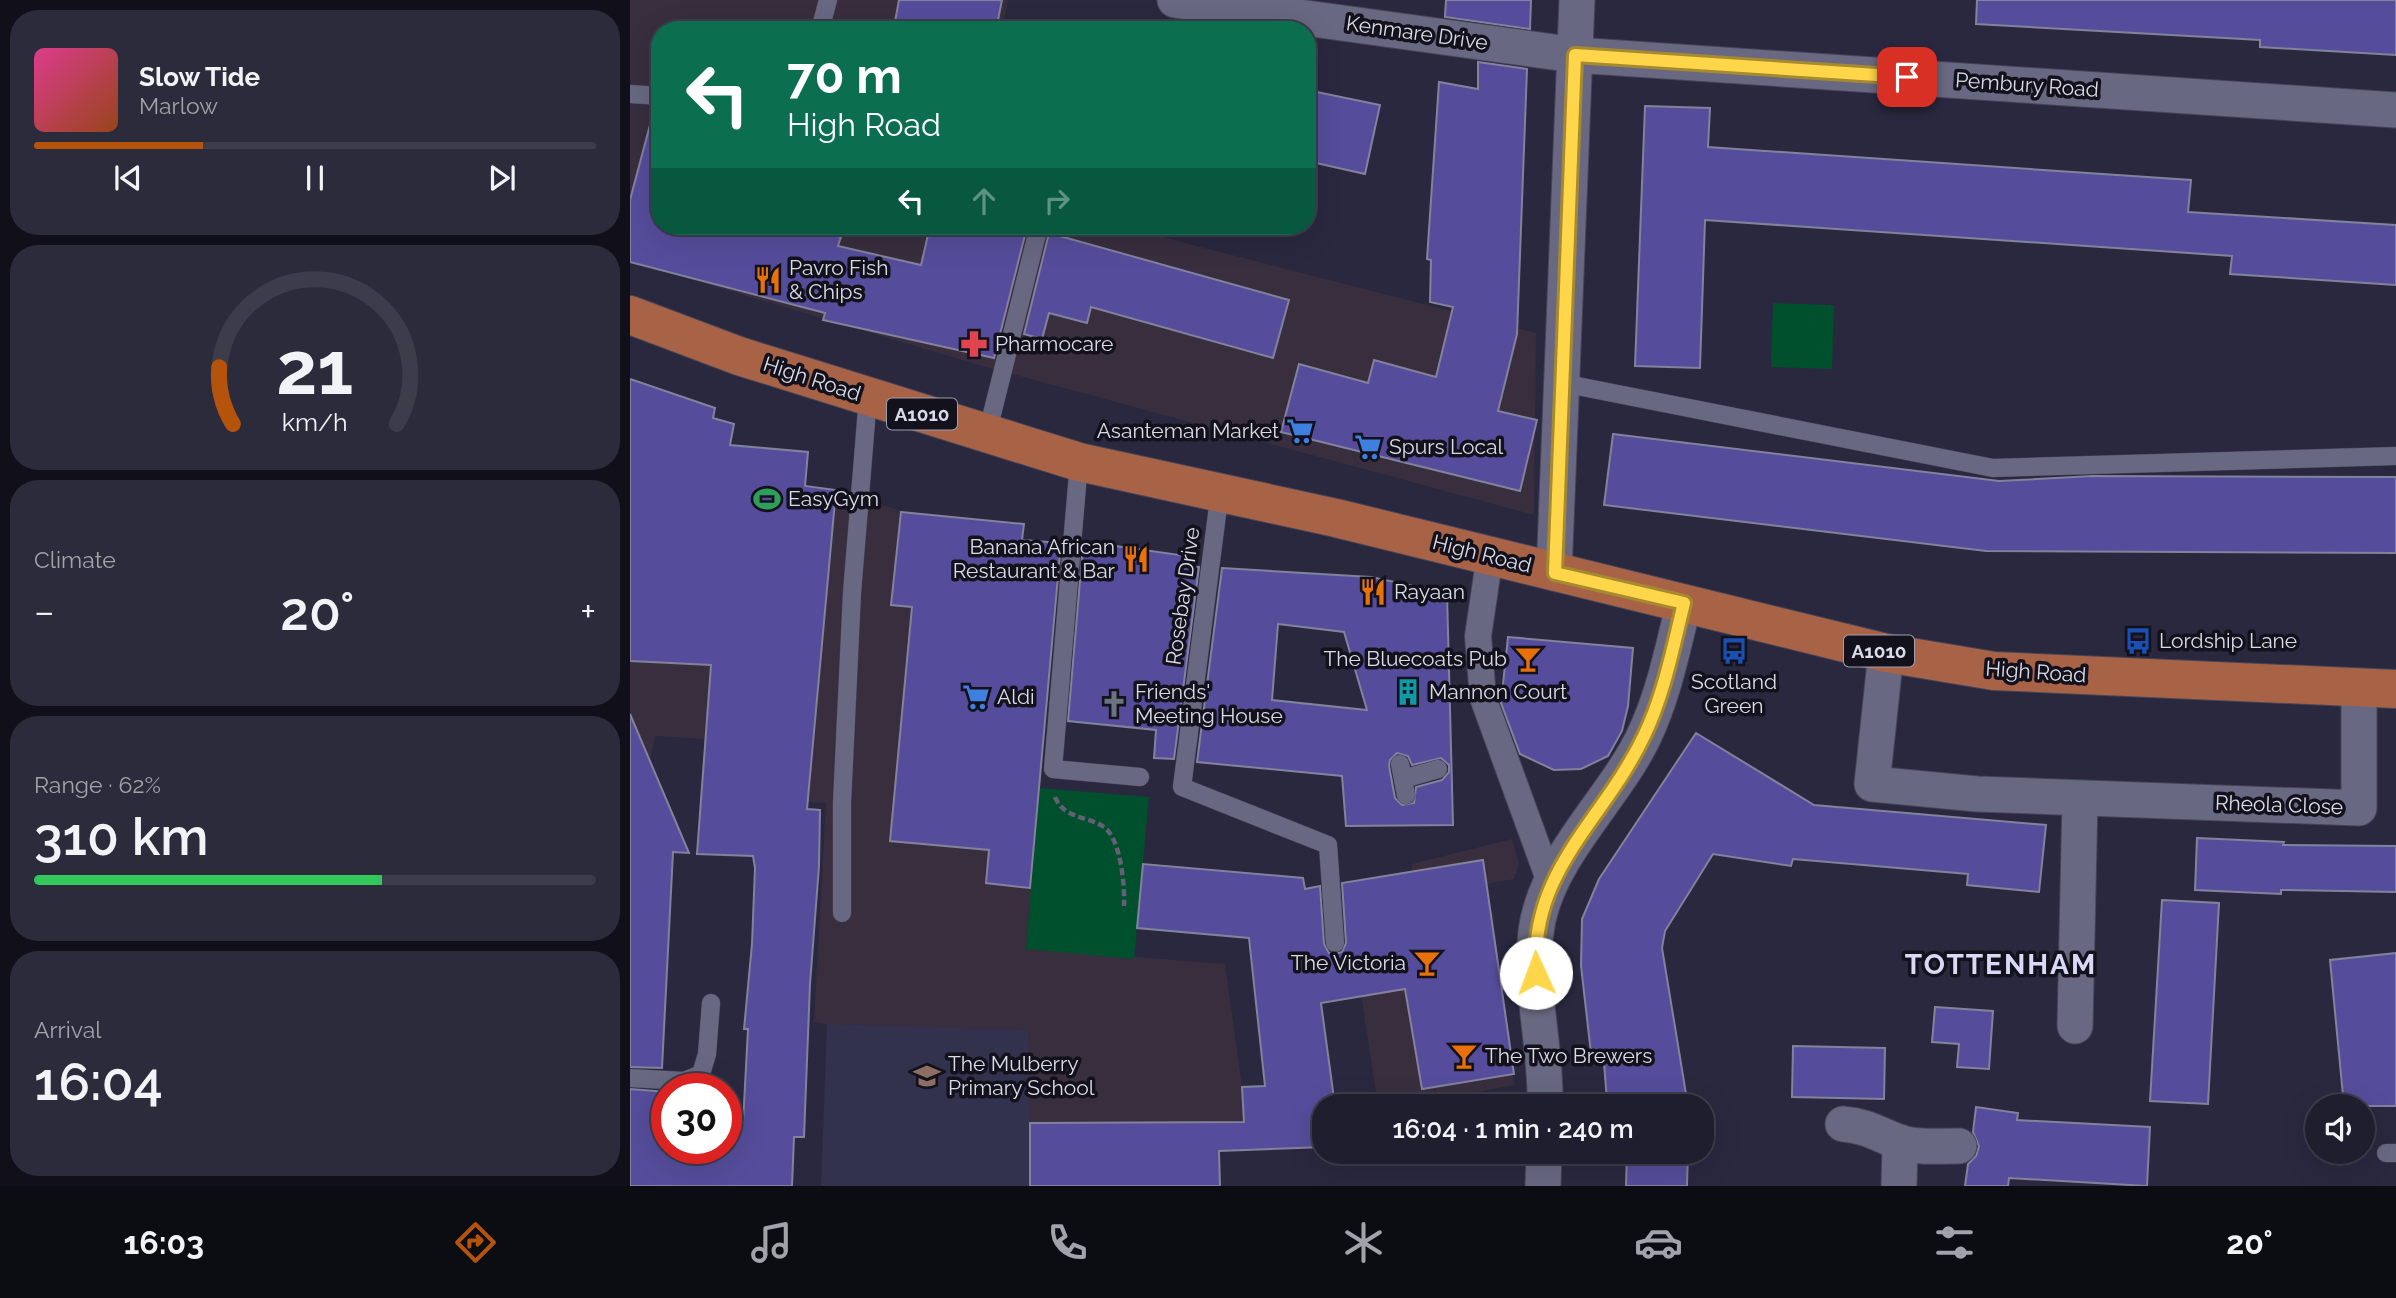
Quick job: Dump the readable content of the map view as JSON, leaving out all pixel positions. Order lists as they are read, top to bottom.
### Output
{
  "streets": {
    "main road": ["High Road", "A1010"],
    "street": ["Kenmare Drive", "Pembury Road", "Rheola Close"],
    "lane": ["Rosebay Drive"]
  },
  "crossings": [
    ["Kenmare Drive", "Pembury Road"],
    ["High Road", "Rosebay Drive"],
    ["High Road", "Rheola Close"]
  ],
  "districts": ["TOTTENHAM"],
  "places": {
    "restaurant": ["Pavro Fish & Chips", "Banana African Restaurant & Bar", "Rayaan"],
    "pharmacy": ["Pharmocare"],
    "supermarket": ["Asanteman Market", "Spurs Local", "Aldi"],
    "sports": ["EasyGym"],
    "bus stop": ["Lordship Lane", "Scotland Green"],
    "bar": ["The Bluecoats Pub", "The Victoria", "The Two Brewers"],
    "building": ["Mannon Court"],
    "church": ["Friends' Meeting House"],
    "school or university": ["The Mulberry Primary School"]
  },
  "page": {
    "turn": ["70 m", "High Road"],
    "song": ["Slow Tide", "Marlow"],
    "tile": [
      "Climate",
      ["Range · 62%", "310 km"],
      ["Arrival", "16:04"]
    ],
    "heat": ["−", "20°", "+"],
    "limit": "30",
    "trip": "16:04 · 1 min · 240 m",
    "tabs": ["16:03", "20°"],
    "gauge": ["21", "km/h"]
  }
}
